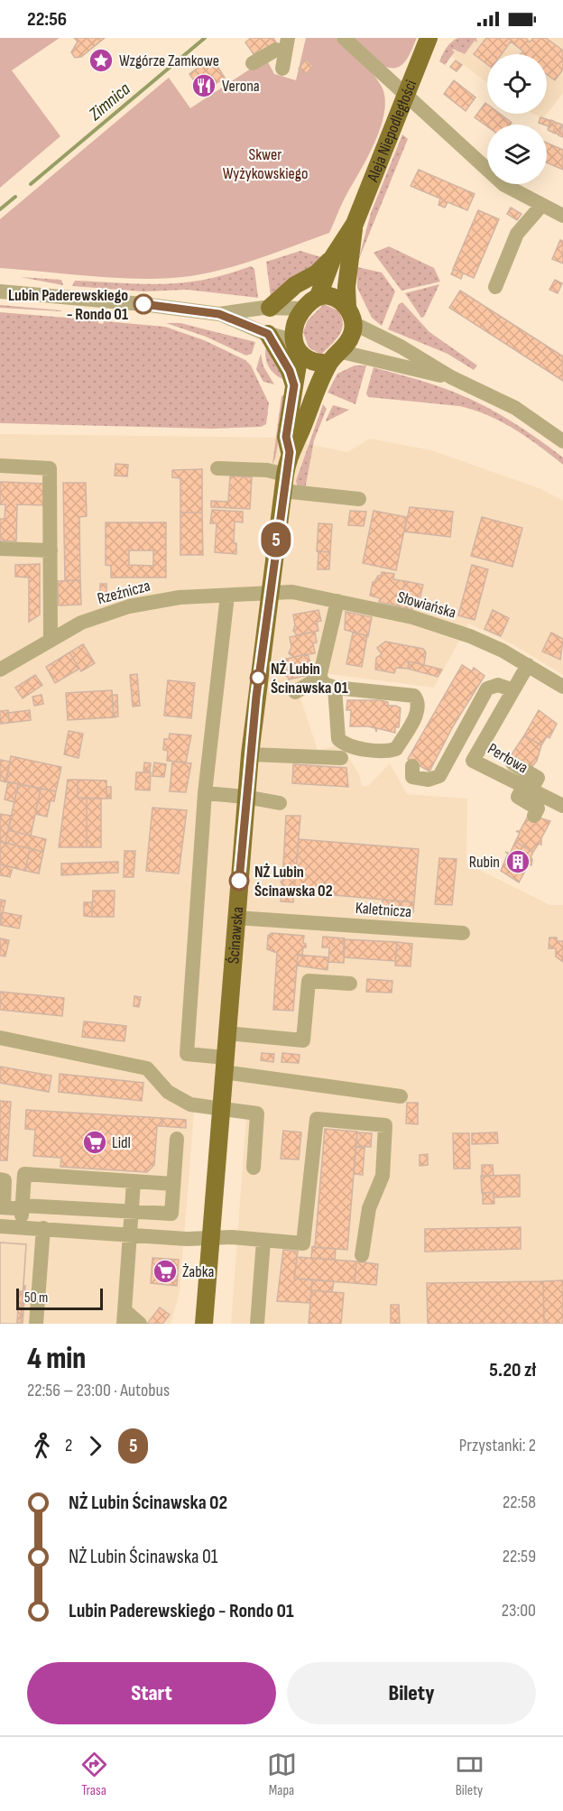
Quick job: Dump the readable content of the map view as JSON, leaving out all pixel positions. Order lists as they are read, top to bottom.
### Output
{
  "streets": {
    "main road": ["Aleja Niepodległości", "Ścinawska"],
    "street": [
      "Rzeźnicza",
      "Słowiańska",
      "Perłowa",
      "Kaletnicza"
    ]
  },
  "crossings": [
    ["Aleja Niepodległości", "Ścinawska"],
    ["Rzeźnicza", "Słowiańska"],
    ["Rzeźnicza", "Ścinawska"],
    ["Słowiańska", "Perłowa"],
    ["Słowiańska", "Ścinawska"],
    ["Kaletnicza", "Ścinawska"]
  ],
  "water": ["Zimnica"],
  "parks": ["Skwer Wyżykowskiego"],
  "places": {
    "place": ["Wzgórze Zamkowe"],
    "restaurant": ["Verona"],
    "other": ["Lubin Paderewskiego - Rondo 01", "NŻ Lubin Ścinawska 01", "NŻ Lubin Ścinawska 02"],
    "building": ["Rubin"],
    "supermarket": ["Lidl", "Żabka"]
  },
  "lines": ["bus line 5"],
  "scale_bar": "50 m",
  "page": {
    "status": "22:56",
    "on_map": "5",
    "scale": "50 m",
    "heading": ["4 min", "22:56 – 23:00 · Autobus", "5.20 zł"],
    "legs": ["2", "5", "Przystanki: 2"],
    "list": [
      {
        "name": "NŻ Lubin Ścinawska 02",
        "value": "22:58"
      },
      {
        "name": "NŻ Lubin Ścinawska 01",
        "value": "22:59"
      },
      {
        "name": "Lubin Paderewskiego - Rondo 01",
        "value": "23:00"
      }
    ],
    "buttons": ["Start", "Bilety"],
    "tabs": ["Trasa", "Mapa", "Bilety"]
  }
}
